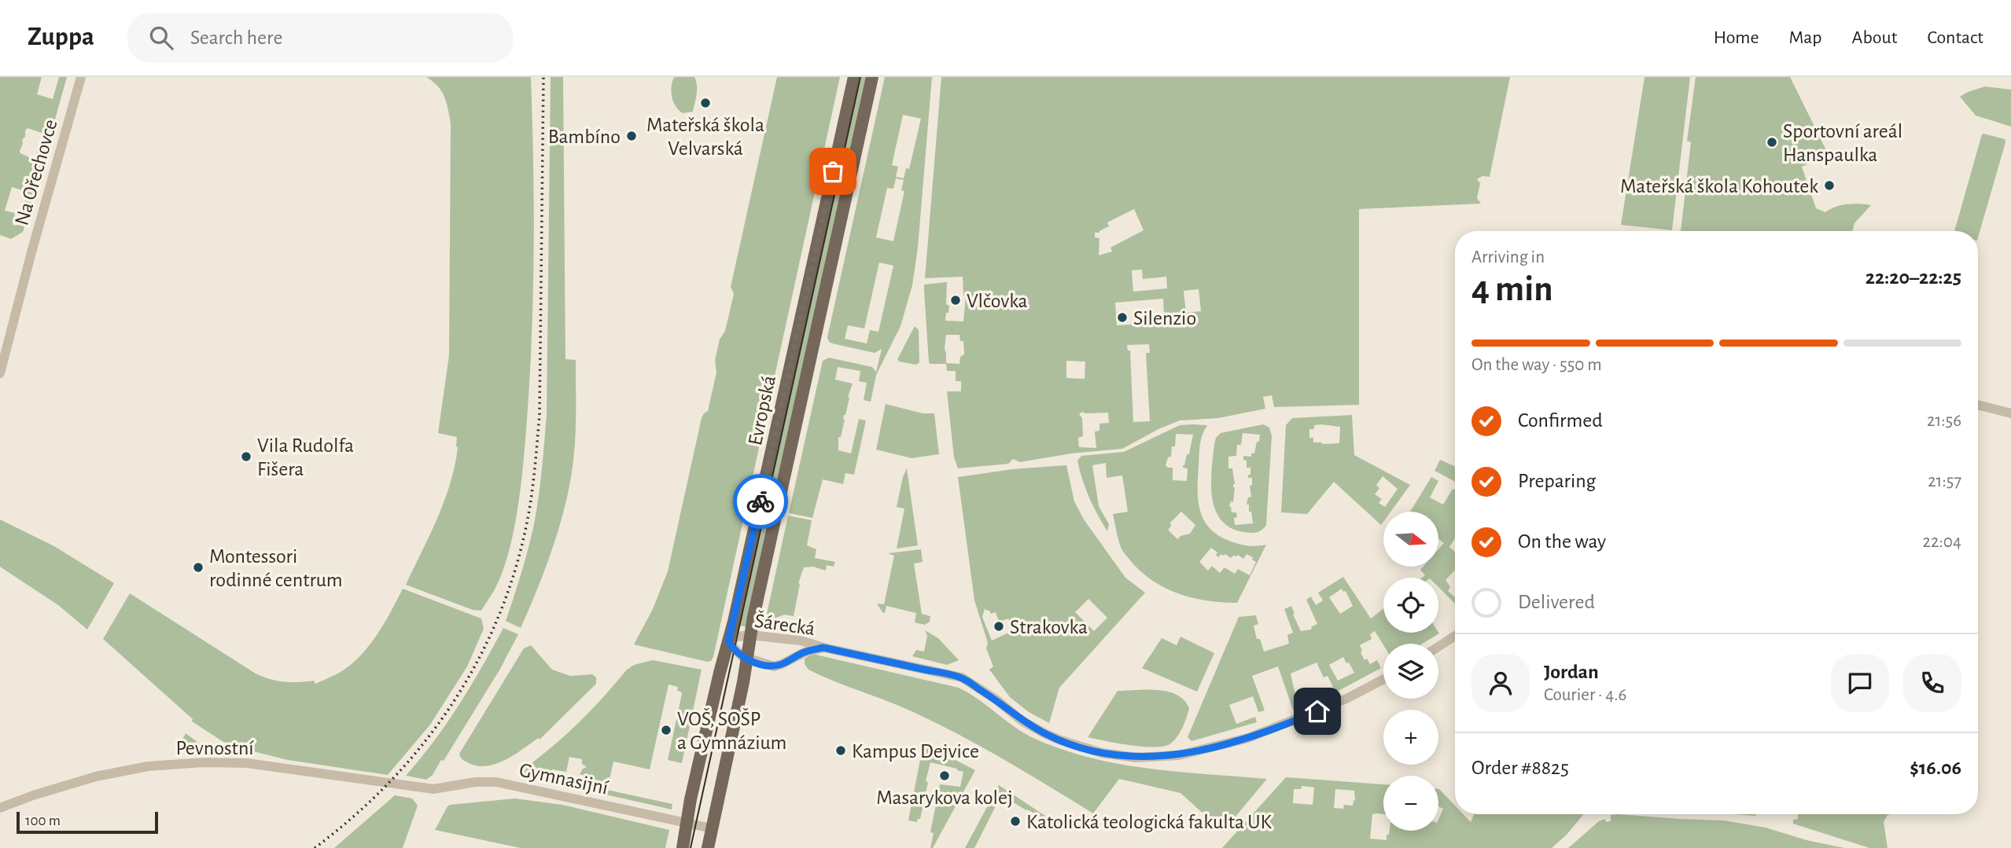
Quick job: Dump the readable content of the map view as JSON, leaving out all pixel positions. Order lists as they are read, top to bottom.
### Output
{
  "streets": {
    "main road": ["Evropská"],
    "street": [
      "Na Ořechovce",
      "Šárecká",
      "Pevnostní",
      "Gymnasijní"
    ]
  },
  "crossings": [
    ["Evropská", "Šárecká"],
    ["Evropská", "Gymnasijní"],
    ["Pevnostní", "Gymnasijní"]
  ],
  "places": [
    "Mateřská škola Velvarská",
    "Bambíno",
    "Sportovní areál Hanspaulka",
    "Mateřská škola Kohoutek",
    "Vlčovka",
    "Silenzio",
    "Vila Rudolfa Fišera",
    "Montessori rodinné centrum",
    "Strakovka",
    "VOŠ, SOŠP a Gymnázium",
    "Kampus Dejvice",
    "Masarykova kolej",
    "Katolická teologická fakulta UK"
  ],
  "scale_bar": "100 m",
  "north": "right",
  "page": {
    "header": "Zuppa",
    "search": "Search here",
    "nav": [
      "Home",
      "Map",
      "About",
      "Contact"
    ],
    "heading": ["4 min", "Arriving in", "22:20–22:25"],
    "panel": [
      "Jordan",
      "Courier · 4.6",
      "Order #8825",
      "$16.06"
    ],
    "bar": "On the way · 550 m",
    "list": [
      ["Confirmed", "21:56"],
      ["Preparing", "21:57"],
      ["On the way", "22:04"],
      "Delivered"
    ],
    "map_buttons": ["+", "−"],
    "scale": "100 m"
  }
}
